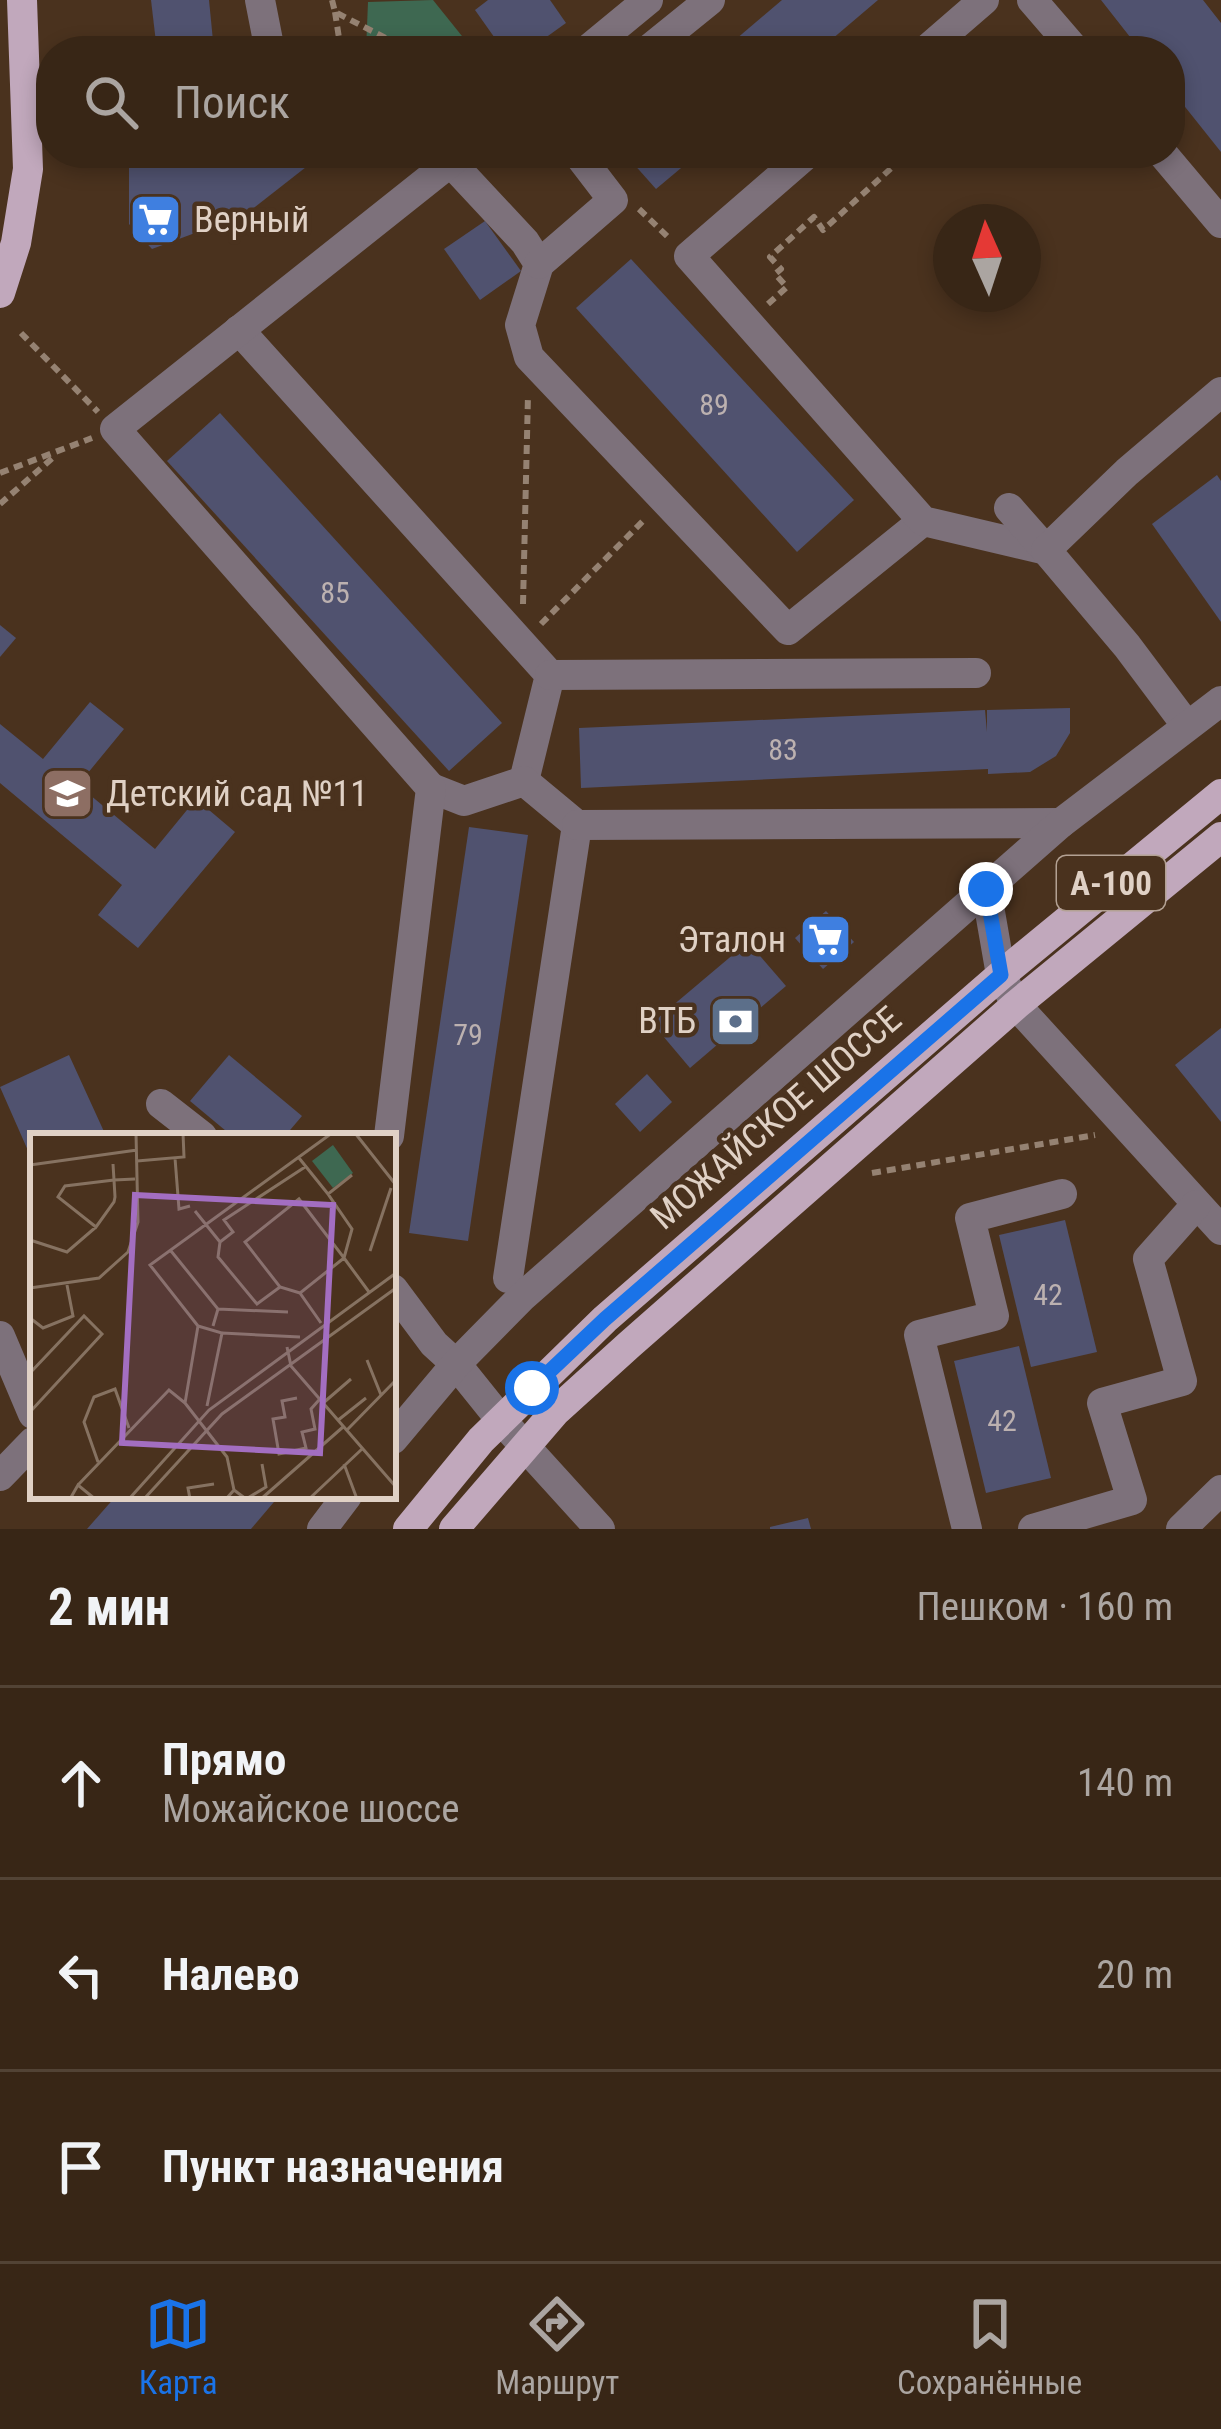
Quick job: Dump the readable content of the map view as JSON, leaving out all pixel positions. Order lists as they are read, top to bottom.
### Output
{
  "streets": {
    "main road": ["А-100", "МОЖАЙСКОЕ ШОССЕ"]
  },
  "places": {
    "supermarket": ["Верный", "Эталон"],
    "school or university": ["Детский сад №11"],
    "bank": ["ВТБ"]
  },
  "house_numbers": [
    "89",
    "85",
    "83",
    "79",
    "42",
    "42"
  ],
  "north": "top",
  "page": {
    "search": "Поиск",
    "heading": ["2 мин", "Пешком · 160 m"],
    "list": [
      ["Прямо", "Можайское шоссе", "140 m"],
      ["Налево", "20 m"],
      "Пункт назначения"
    ],
    "nav": ["Карта", "Маршрут", "Сохранённые"]
  }
}
